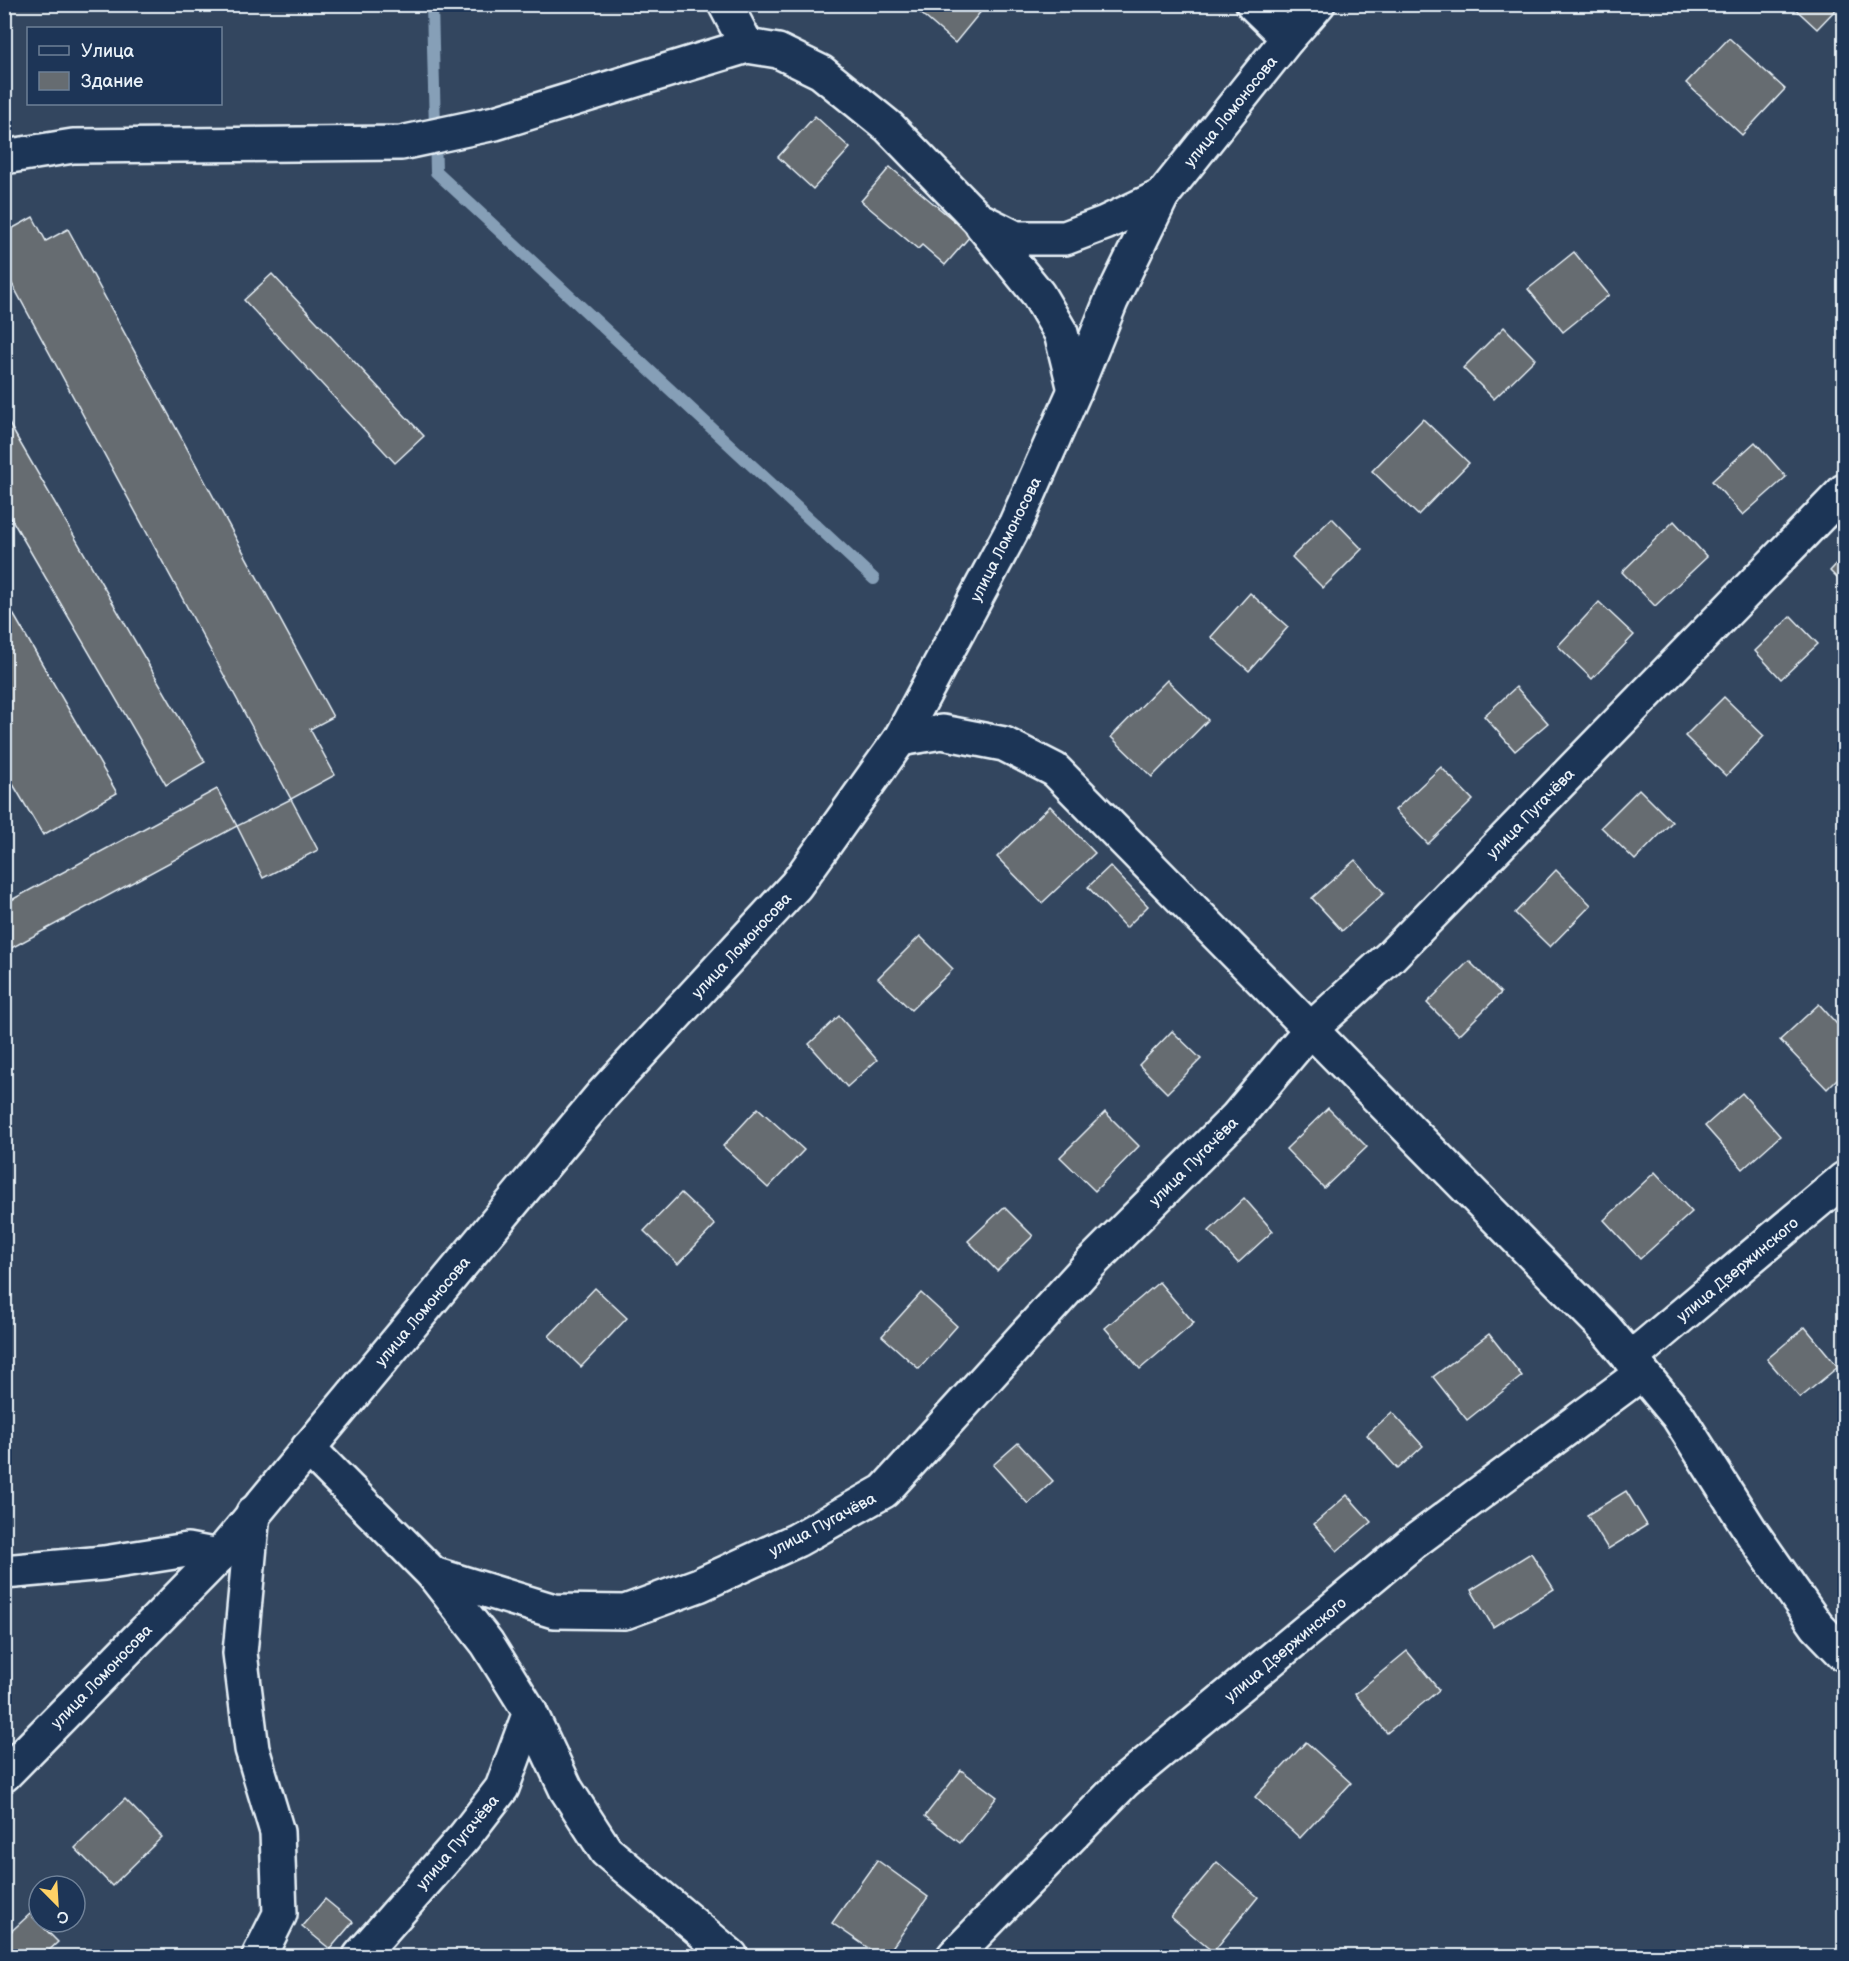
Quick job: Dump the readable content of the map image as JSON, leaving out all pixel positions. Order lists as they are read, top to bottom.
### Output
{
  "streets": {
    "street": ["улица Ломоносова", "улица Пугачёва", "улица Дзержинского"]
  },
  "legend": ["Улица", "Здание"],
  "north": "bottom right"
}
